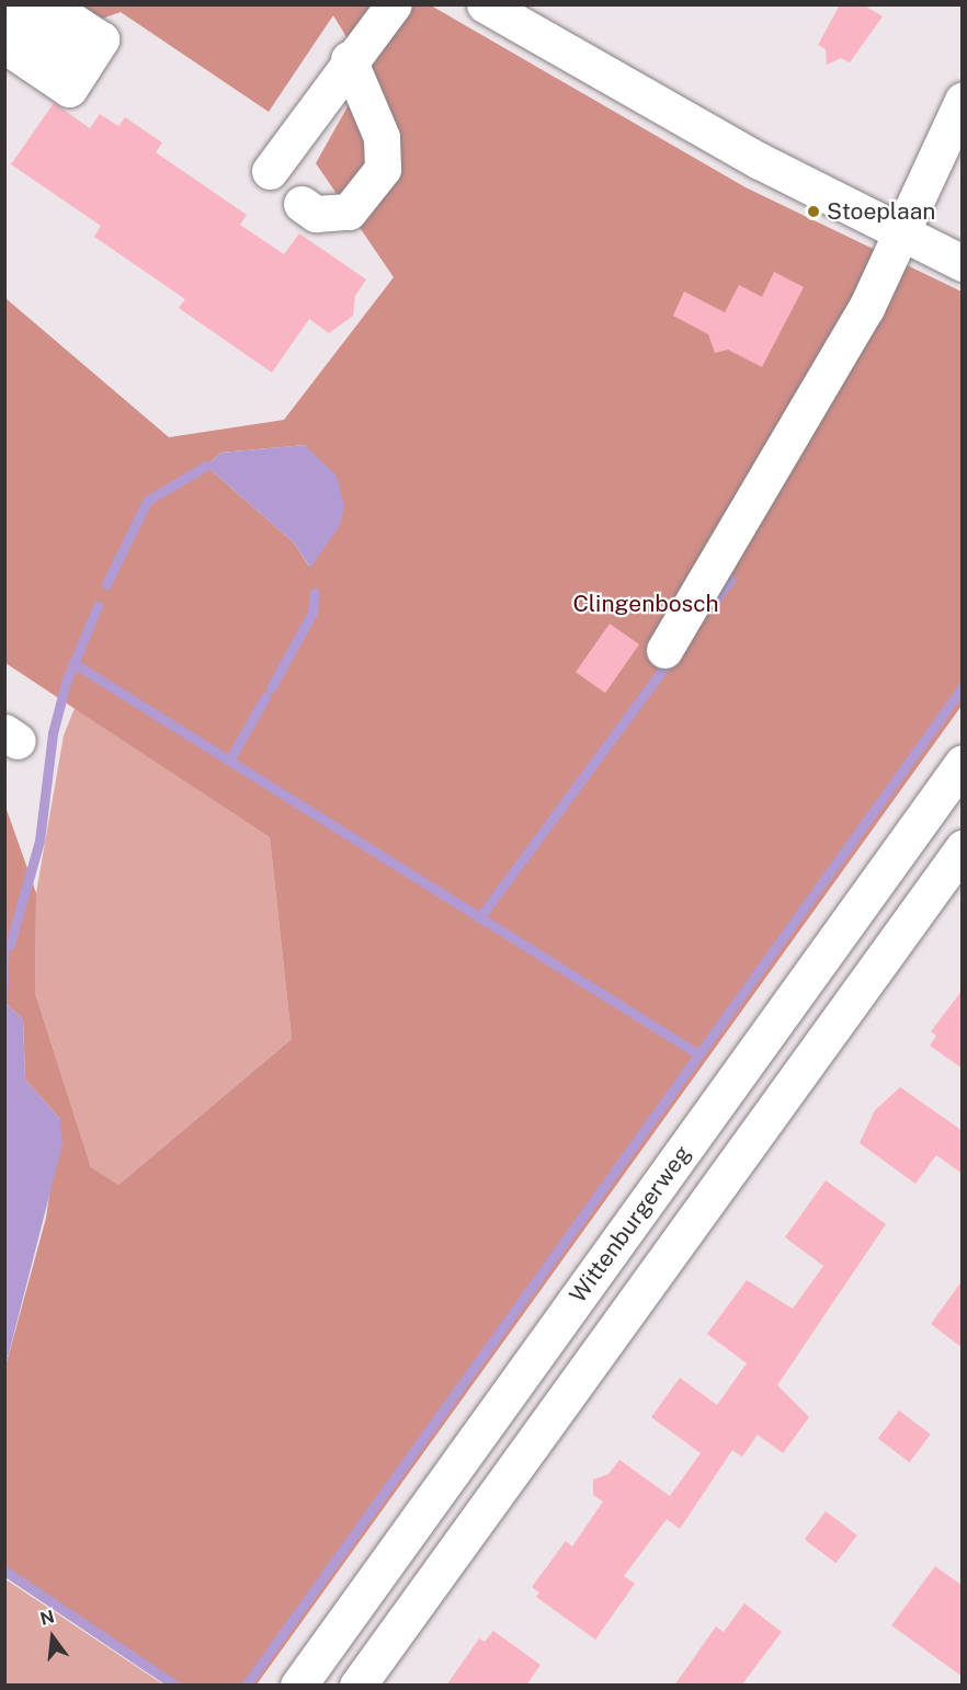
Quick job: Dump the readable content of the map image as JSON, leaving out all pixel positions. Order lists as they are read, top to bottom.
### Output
{
  "streets": {
    "street": ["Wittenburgerweg"]
  },
  "parks": ["Clingenbosch"],
  "places": ["Stoeplaan"],
  "north": "top"
}
